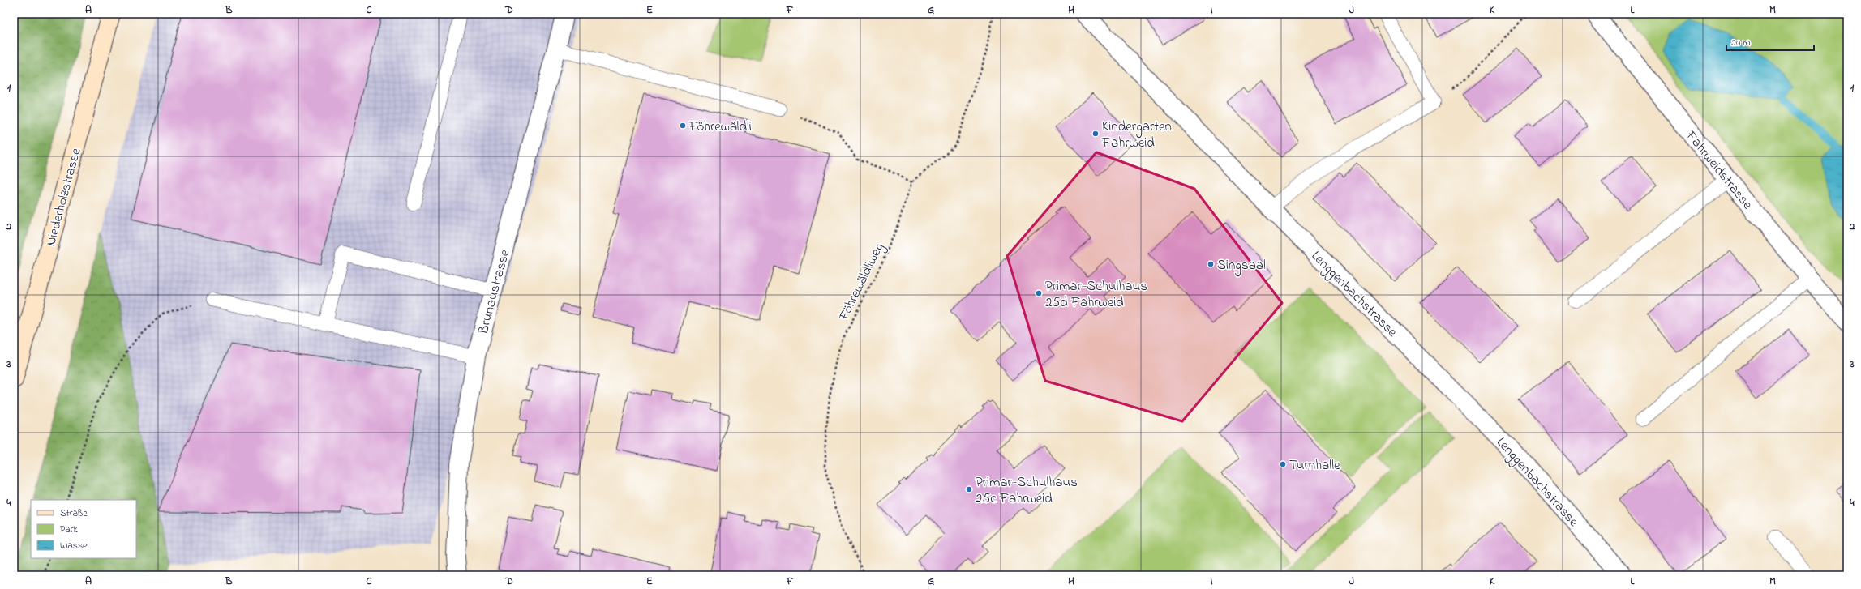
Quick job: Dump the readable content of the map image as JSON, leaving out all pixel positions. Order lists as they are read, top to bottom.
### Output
{
  "streets": {
    "main road": ["Niederholzstrasse"],
    "street": ["Fahrweidstrasse", "Brunaustrasse", "Lenggenbachstrasse"],
    "path": ["Föhrewäldliweg"]
  },
  "places": [
    "Föhrewäldli",
    "Kindergarten Fahrweid",
    "Singsaal",
    "Primar-Schulhaus 25d Fahrweid",
    "Turnhalle",
    "Primar-Schulhaus 25c Fahrweid"
  ],
  "legend": ["Straße", "Park", "Wasser"],
  "scale_bar": "20 m",
  "grid": {
    "columns": [
      "A",
      "B",
      "C",
      "D",
      "E",
      "F",
      "G",
      "H",
      "I",
      "J",
      "K",
      "L",
      "M"
    ],
    "rows": [
      "1",
      "2",
      "3",
      "4"
    ]
  }
}
